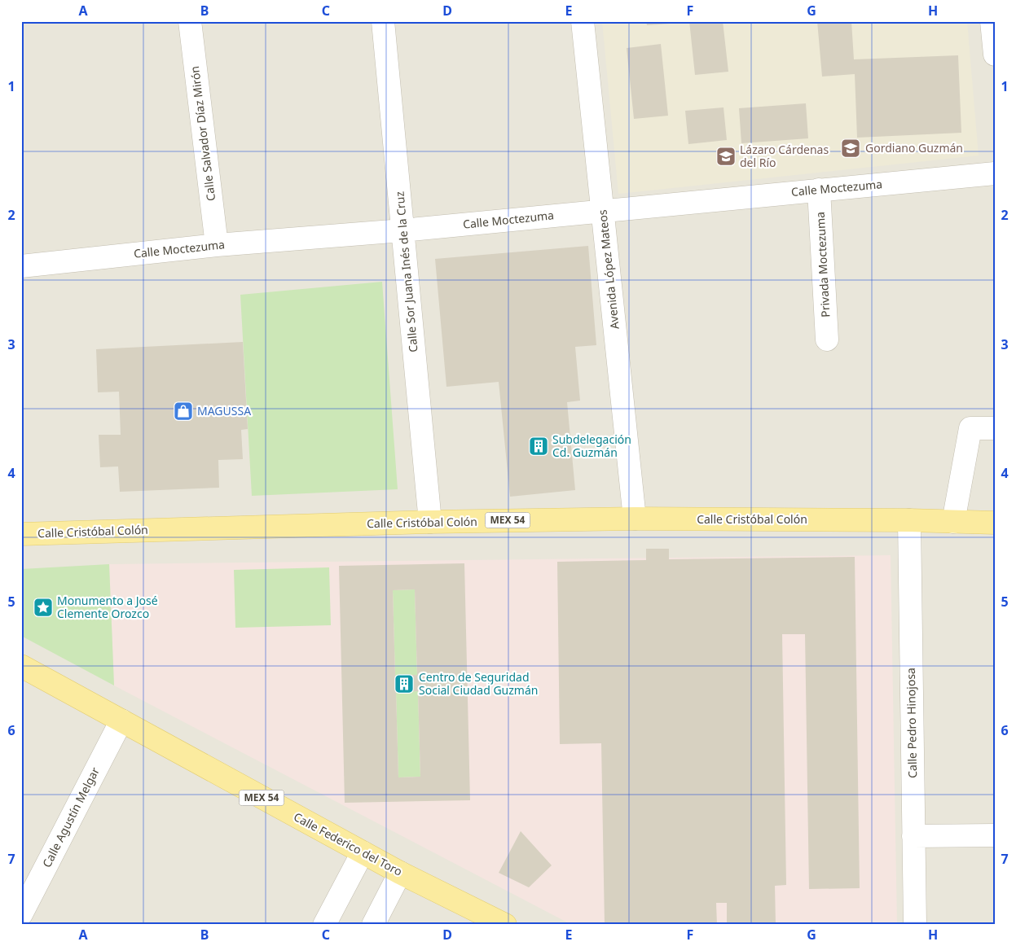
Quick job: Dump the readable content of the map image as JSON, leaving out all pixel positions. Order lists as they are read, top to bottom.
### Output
{
  "streets": {
    "main road": ["Calle Cristóbal Colón", "MEX 54", "Calle Federico del Toro"],
    "street": [
      "Calle Salvador Díaz Mirón",
      "Calle Moctezuma",
      "Privada Moctezuma",
      "Avenida López Mateos",
      "Calle Sor Juana Inés de la Cruz",
      "Calle Pedro Hinojosa",
      "Calle Agustín Melgar"
    ]
  },
  "crossings": [
    ["Calle Salvador Díaz Mirón", "Calle Moctezuma"],
    ["Calle Moctezuma", "Privada Moctezuma"],
    ["Calle Moctezuma", "Avenida López Mateos"],
    ["Calle Moctezuma", "Calle Sor Juana Inés de la Cruz"],
    ["Avenida López Mateos", "Calle Cristóbal Colón"],
    ["Calle Sor Juana Inés de la Cruz", "Calle Cristóbal Colón"],
    ["Calle Cristóbal Colón", "Calle Pedro Hinojosa"],
    ["Calle Agustín Melgar", "Calle Federico del Toro"]
  ],
  "places": {
    "school or university": ["Gordiano Guzmán", "Lázaro Cárdenas del Río"],
    "shop": ["MAGUSSA"],
    "building": ["Subdelegación Cd. Guzmán", "Centro de Seguridad Social Ciudad Guzmán"],
    "place": ["Monumento a José Clemente Orozco"]
  },
  "grid": {
    "columns": [
      "A",
      "B",
      "C",
      "D",
      "E",
      "F",
      "G",
      "H"
    ],
    "rows": [
      "1",
      "2",
      "3",
      "4",
      "5",
      "6",
      "7"
    ]
  }
}
